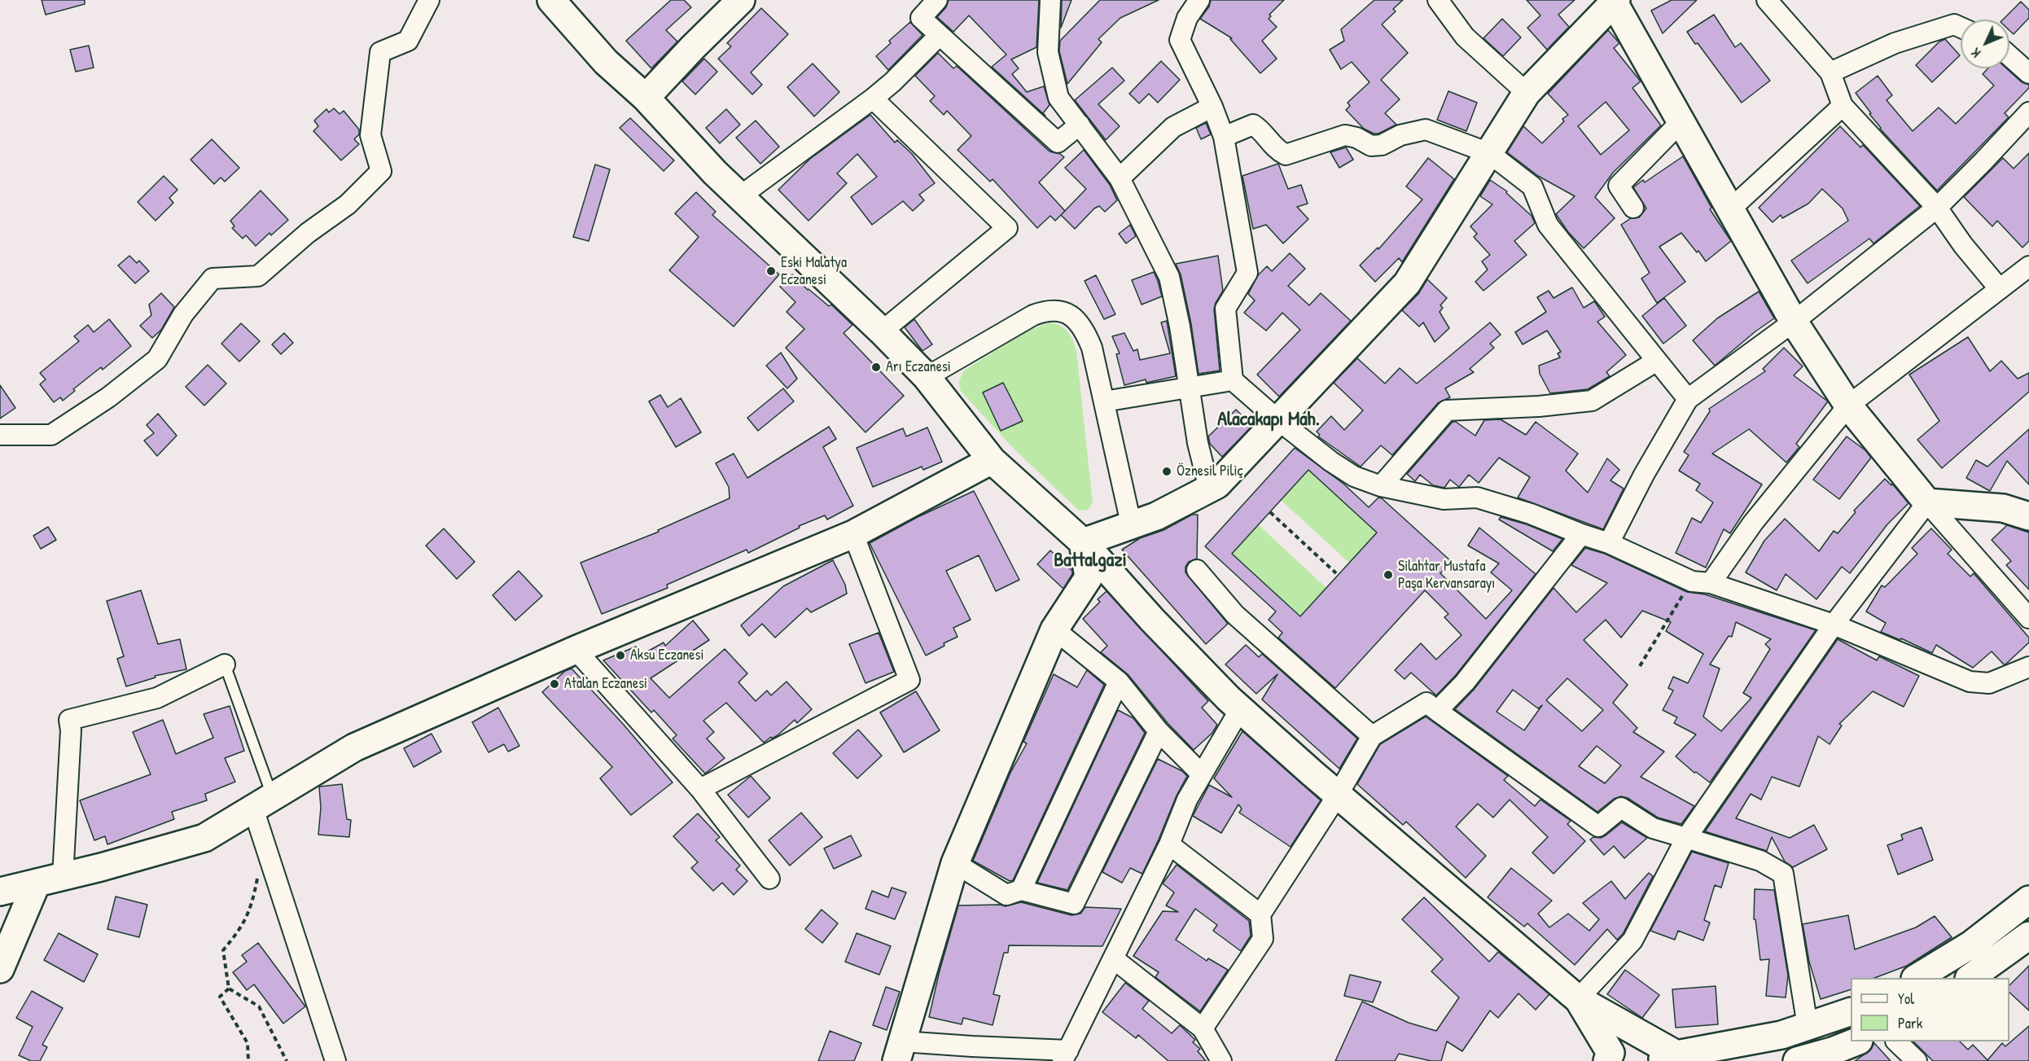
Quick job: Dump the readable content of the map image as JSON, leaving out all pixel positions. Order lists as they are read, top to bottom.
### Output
{
  "districts": ["Alacakapı Mah.", "Battalgazi"],
  "places": [
    "Eski Malatya Eczanesi",
    "Arı Eczanesi",
    "Öznesil Piliç",
    "Silahtar Mustafa Paşa Kervansarayı",
    "Aksu Eczanesi",
    "Atalan Eczanesi"
  ],
  "legend": ["Yol", "Park"],
  "north": "bottom left"
}
